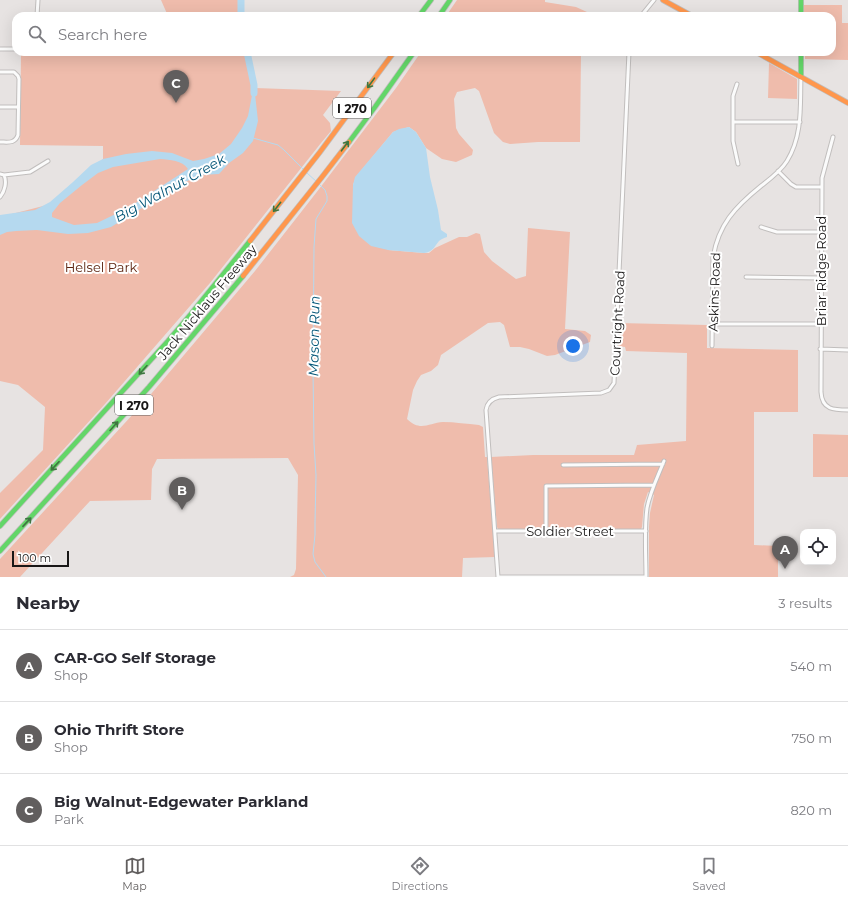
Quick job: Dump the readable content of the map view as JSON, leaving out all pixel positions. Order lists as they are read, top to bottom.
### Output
{
  "streets": {
    "main road": ["I 270", "Jack Nicklaus Freeway"],
    "street": [
      "Briar Ridge Road",
      "Askins Road",
      "Courtright Road",
      "Soldier Street"
    ]
  },
  "crossings": [
    ["Courtright Road", "Soldier Street"]
  ],
  "water": ["Big Walnut Creek", "Mason Run"],
  "parks": ["Helsel Park"],
  "scale_bar": "100 m",
  "page": {
    "search": "Search here",
    "pins": ["C", "B", "A"],
    "scale": "100 m",
    "heading": ["Nearby", "3 results"],
    "list": [
      {
        "mark": "A",
        "name": "CAR-GO Self Storage",
        "note": "Shop",
        "value": "540 m"
      },
      {
        "mark": "B",
        "name": "Ohio Thrift Store",
        "note": "Shop",
        "value": "750 m"
      },
      {
        "mark": "C",
        "name": "Big Walnut-Edgewater Parkland",
        "note": "Park",
        "value": "820 m"
      }
    ],
    "nav": ["Map", "Directions", "Saved"]
  }
}
